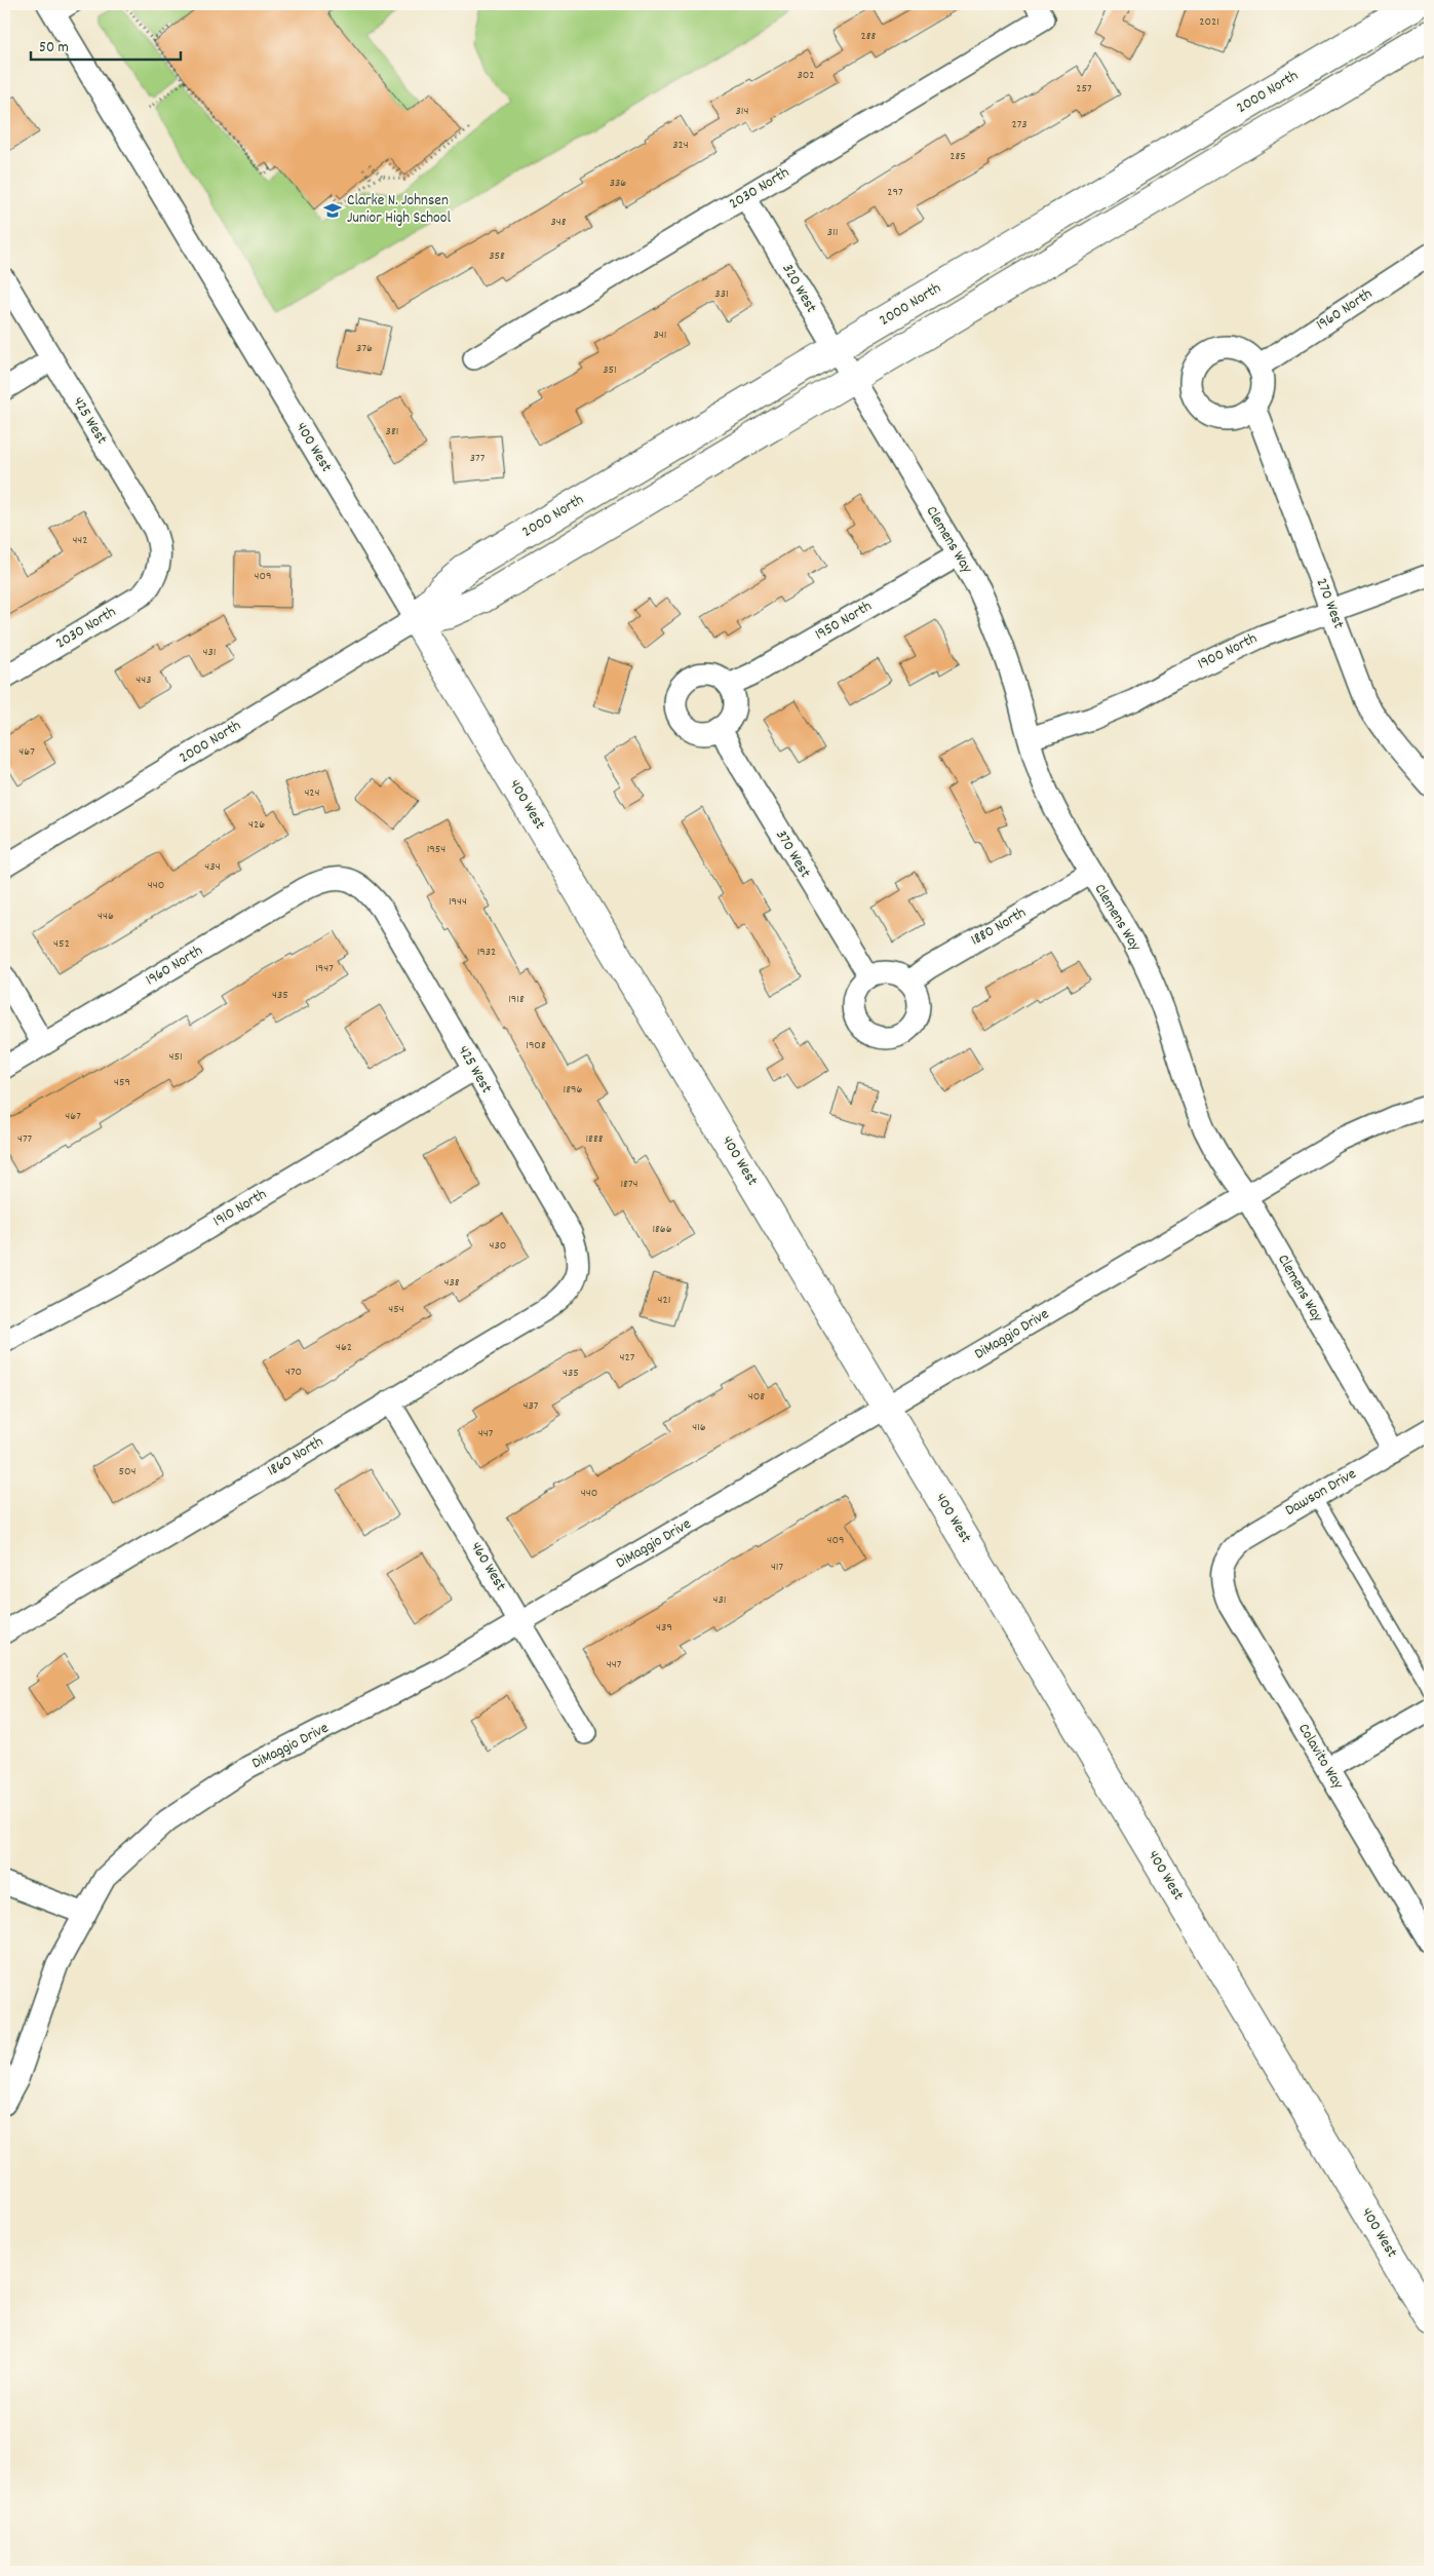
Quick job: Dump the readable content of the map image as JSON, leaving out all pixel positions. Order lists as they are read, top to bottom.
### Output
{
  "streets": {
    "street": [
      "2000 North",
      "2030 North",
      "320 West",
      "1960 North",
      "425 West",
      "400 West",
      "Clemens Way",
      "270 West",
      "1950 North",
      "1900 North",
      "370 West",
      "1880 North",
      "1910 North",
      "DiMaggio Drive",
      "1860 North",
      "Dawson Drive",
      "460 West",
      "Colavito Way"
    ]
  },
  "crossings": [
    ["2000 North", "320 West"],
    ["2000 North", "400 West"],
    ["2000 North", "Clemens Way"],
    ["2030 North", "320 West"],
    ["2030 North", "425 West"],
    ["320 West", "Clemens Way"],
    ["1960 North", "425 West"],
    ["1960 North", "270 West"],
    ["425 West", "1910 North"],
    ["425 West", "1860 North"],
    ["400 West", "DiMaggio Drive"],
    ["Clemens Way", "1950 North"],
    ["Clemens Way", "1900 North"],
    ["Clemens Way", "1880 North"],
    ["Clemens Way", "DiMaggio Drive"],
    ["Clemens Way", "Dawson Drive"],
    ["270 West", "1900 North"],
    ["1950 North", "370 West"],
    ["370 West", "1880 North"],
    ["DiMaggio Drive", "460 West"],
    ["1860 North", "460 West"],
    ["Dawson Drive", "Colavito Way"]
  ],
  "places": {
    "school or university": ["Clarke N. Johnsen Junior High School"]
  },
  "house_numbers": [
    "2021",
    "288",
    "302",
    "257",
    "314",
    "273",
    "324",
    "285",
    "336",
    "297",
    "348",
    "311",
    "358",
    "331",
    "341",
    "376",
    "351",
    "381",
    "377",
    "442",
    "409",
    "431",
    "443",
    "467",
    "424",
    "426",
    "1954",
    "434",
    "440",
    "1944",
    "446",
    "452",
    "1932",
    "1947",
    "435",
    "1918",
    "1908",
    "451",
    "459",
    "1896",
    "467",
    "477",
    "1888",
    "1874",
    "1866",
    "430",
    "438",
    "421",
    "454",
    "462",
    "427",
    "470",
    "435",
    "408",
    "437",
    "416",
    "447",
    "504",
    "440",
    "409",
    "417",
    "431",
    "439",
    "447"
  ],
  "scale_bar": "50 m"
}
